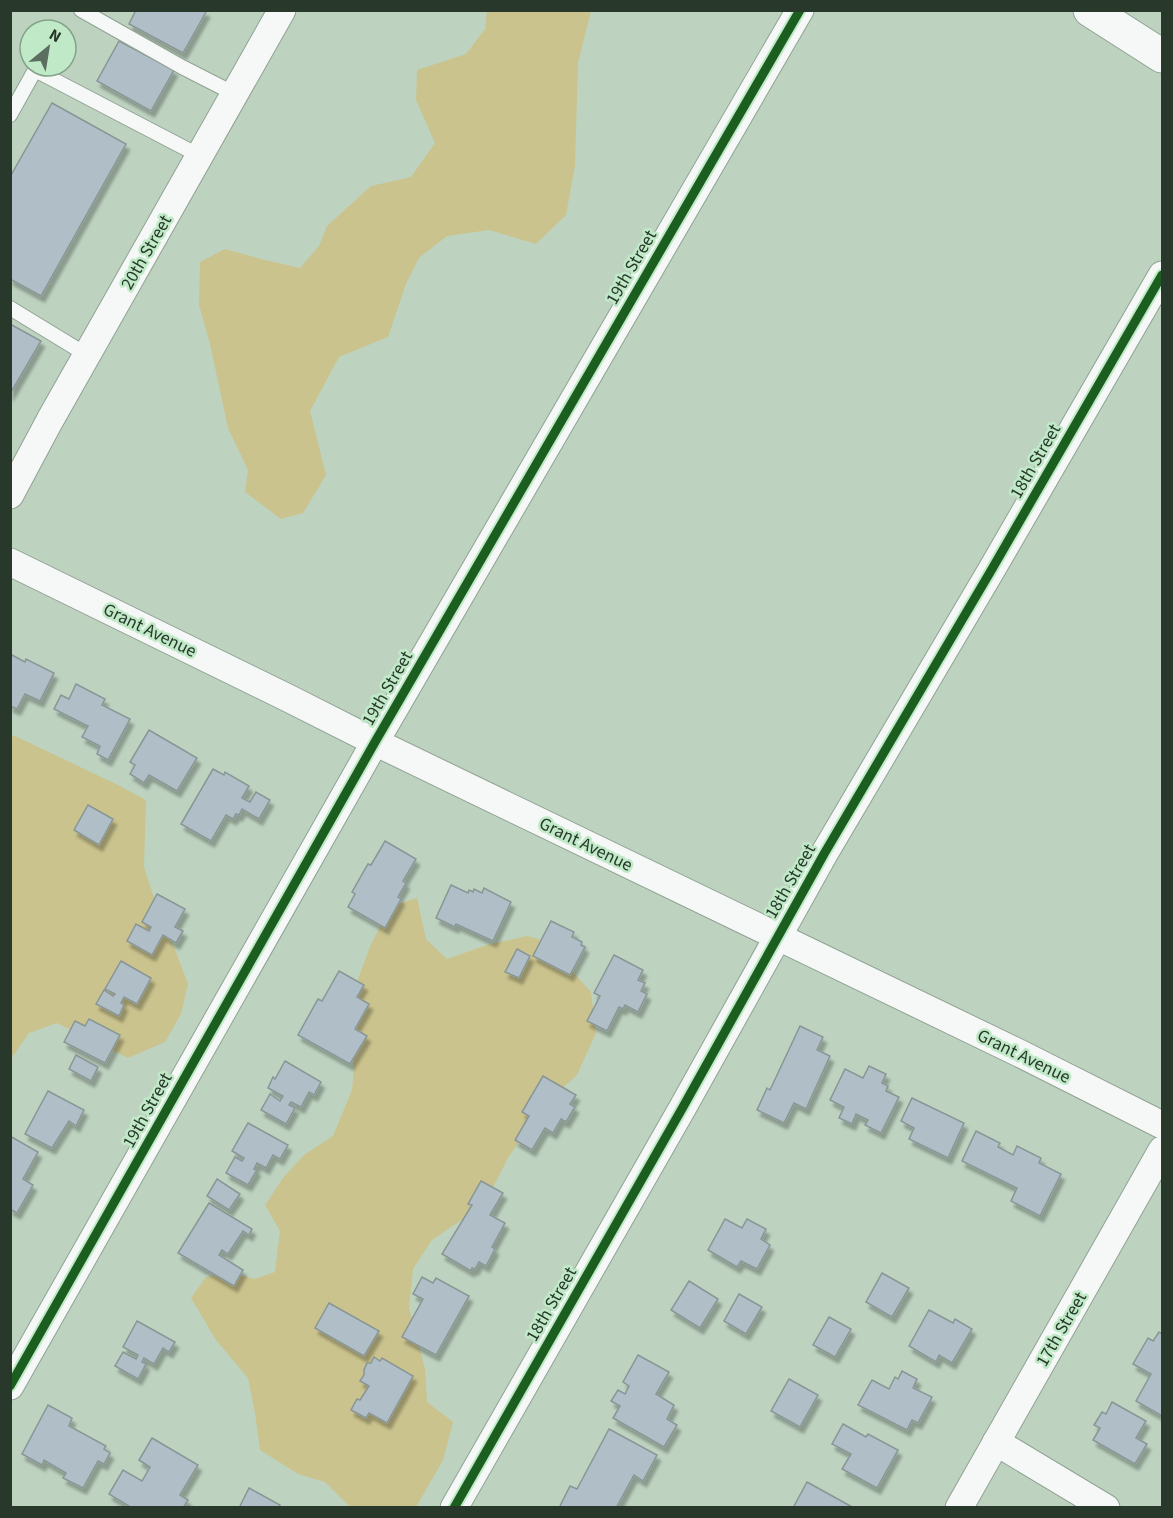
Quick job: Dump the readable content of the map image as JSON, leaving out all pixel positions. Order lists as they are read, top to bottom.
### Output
{
  "streets": {
    "street": [
      "20th Street",
      "19th Street",
      "18th Street",
      "Grant Avenue",
      "17th Street"
    ]
  },
  "crossings": [
    ["19th Street", "Grant Avenue"],
    ["18th Street", "Grant Avenue"]
  ],
  "north": "top right"
}
